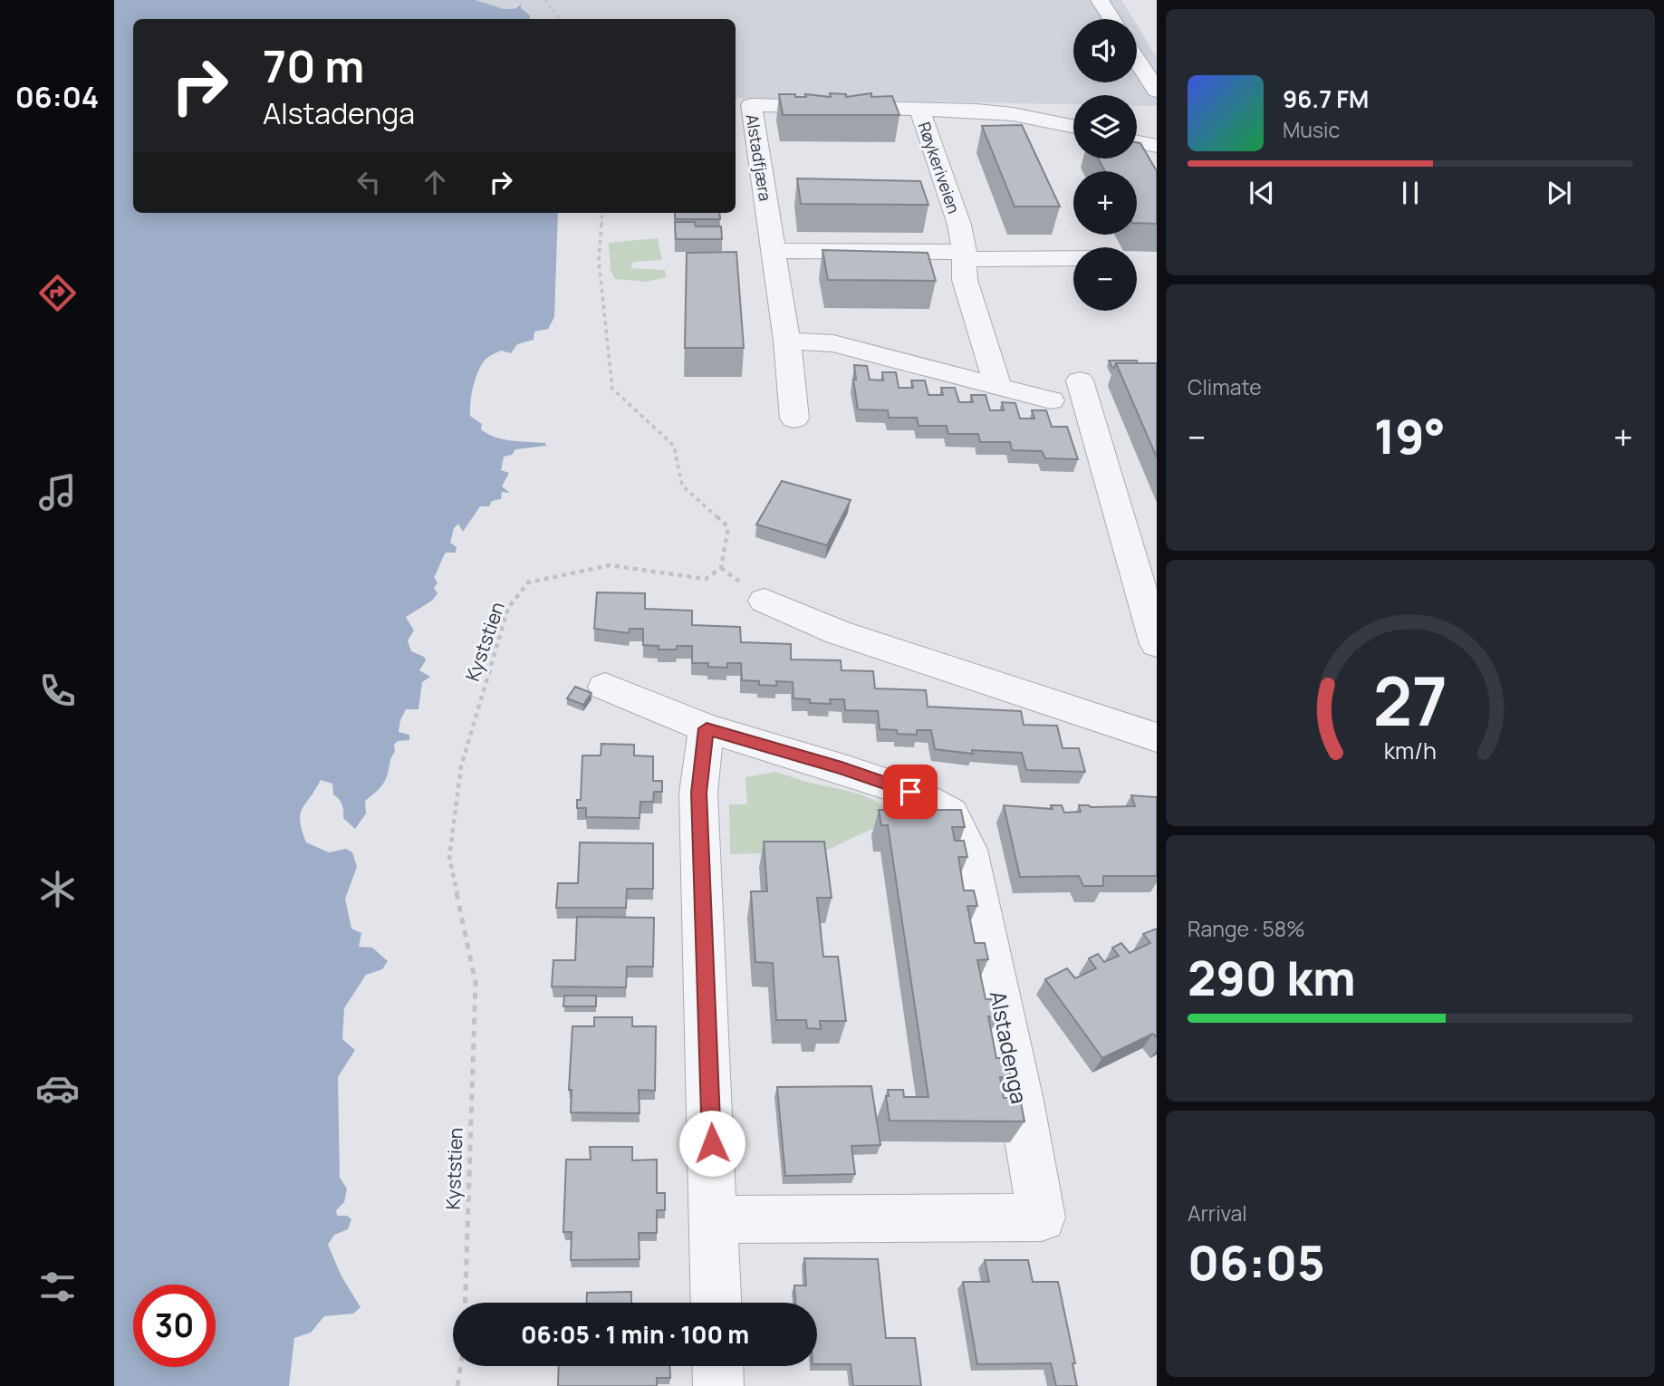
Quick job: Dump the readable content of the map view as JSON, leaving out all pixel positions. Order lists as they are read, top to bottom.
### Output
{
  "streets": {
    "street": ["Alstadfjæra", "Røykeriveien", "Alstadenga"],
    "path": ["Kyststien"]
  },
  "crossings": [
    ["Alstadfjæra", "Røykeriveien"]
  ],
  "page": {
    "tabs": "06:04",
    "map_buttons": ["+", "−"],
    "turn": ["70 m", "Alstadenga"],
    "song": ["96.7 FM", "Music"],
    "tile": [
      "Climate",
      ["Range · 58%", "290 km"],
      ["Arrival", "06:05"]
    ],
    "heat": ["−", "19°", "+"],
    "limit": "30",
    "trip": "06:05 · 1 min · 100 m",
    "gauge": ["27", "km/h"]
  }
}
